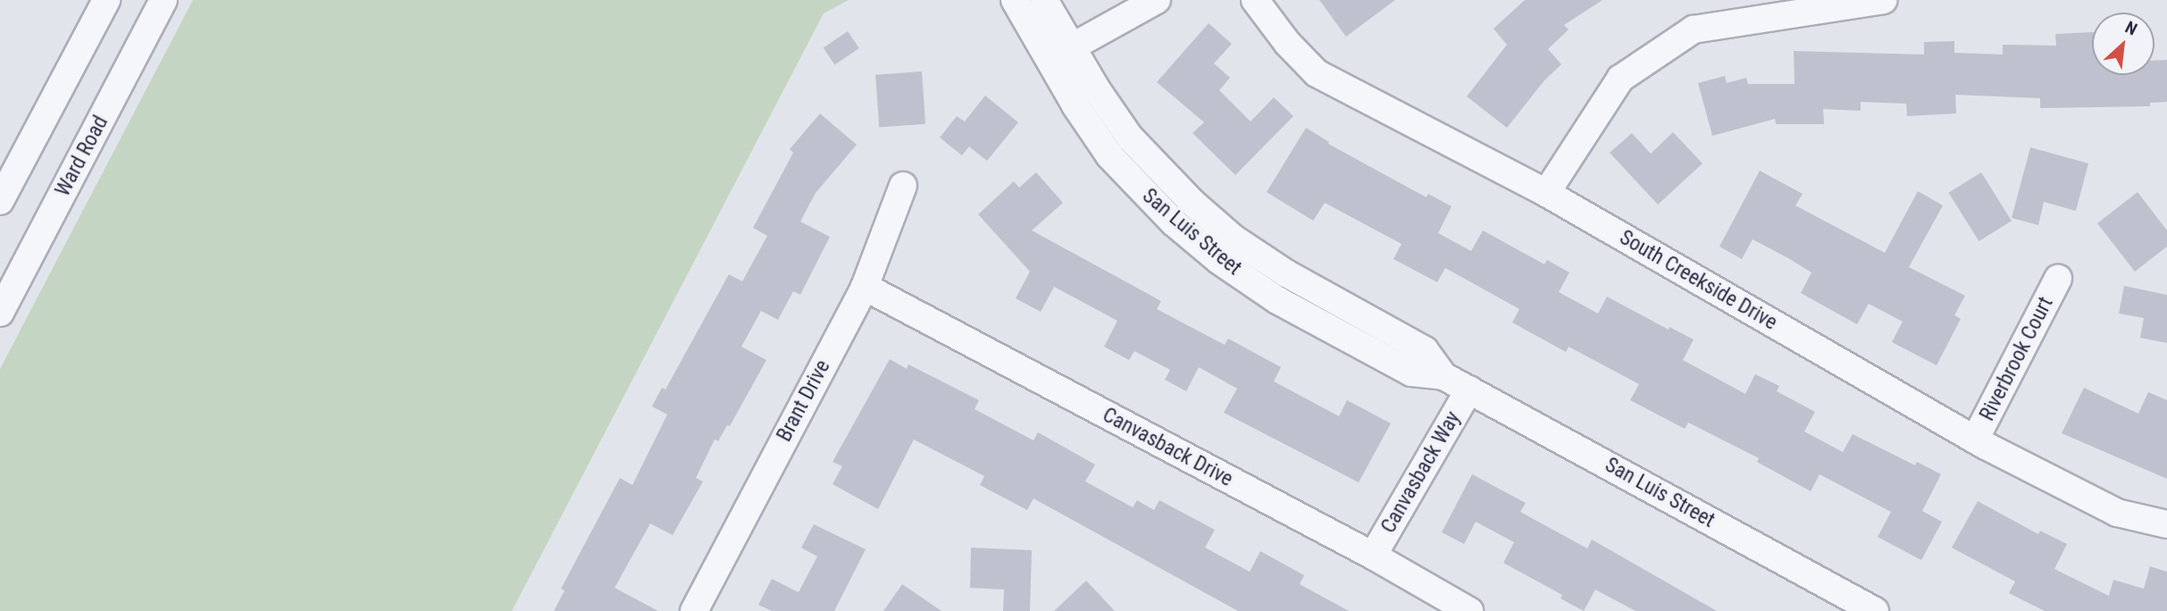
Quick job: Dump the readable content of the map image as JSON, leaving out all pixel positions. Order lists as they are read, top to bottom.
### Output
{
  "streets": {
    "street": [
      "Ward Road",
      "San Luis Street",
      "South Creekside Drive",
      "Riverbrook Court",
      "Brant Drive",
      "Canvasback Drive",
      "Canvasback Way"
    ]
  },
  "crossings": [
    ["San Luis Street", "Canvasback Way"],
    ["South Creekside Drive", "Riverbrook Court"],
    ["Brant Drive", "Canvasback Drive"],
    ["Canvasback Drive", "Canvasback Way"]
  ],
  "north": "top right"
}
